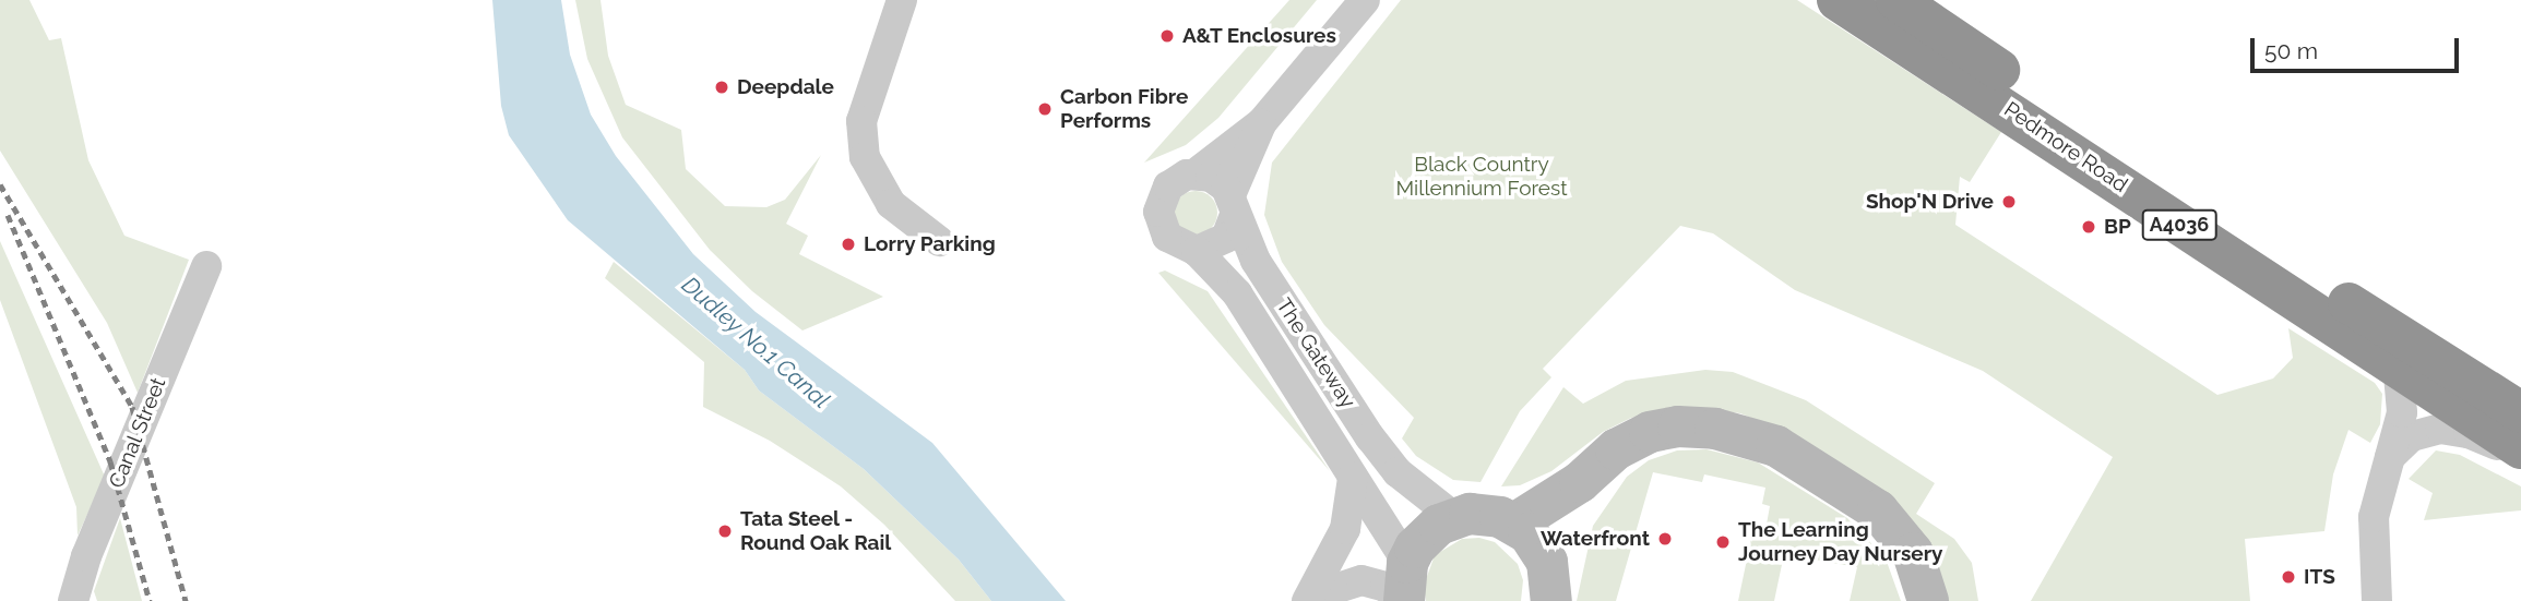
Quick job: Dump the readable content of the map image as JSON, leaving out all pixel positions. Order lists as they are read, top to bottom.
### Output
{
  "streets": {
    "highway": ["Pedmore Road", "A4036"],
    "street": ["The Gateway", "Canal Street"]
  },
  "water": ["Dudley No.1 Canal"],
  "parks": ["Black Country Millennium Forest"],
  "places": [
    "A&T Enclosures",
    "Deepdale",
    "Carbon Fibre Performs",
    "Shop'N Drive",
    "BP",
    "Lorry Parking",
    "Tata Steel - Round Oak Rail",
    "Waterfront",
    "The Learning Journey Day Nursery",
    "ITS"
  ],
  "scale_bar": "50 m"
}
